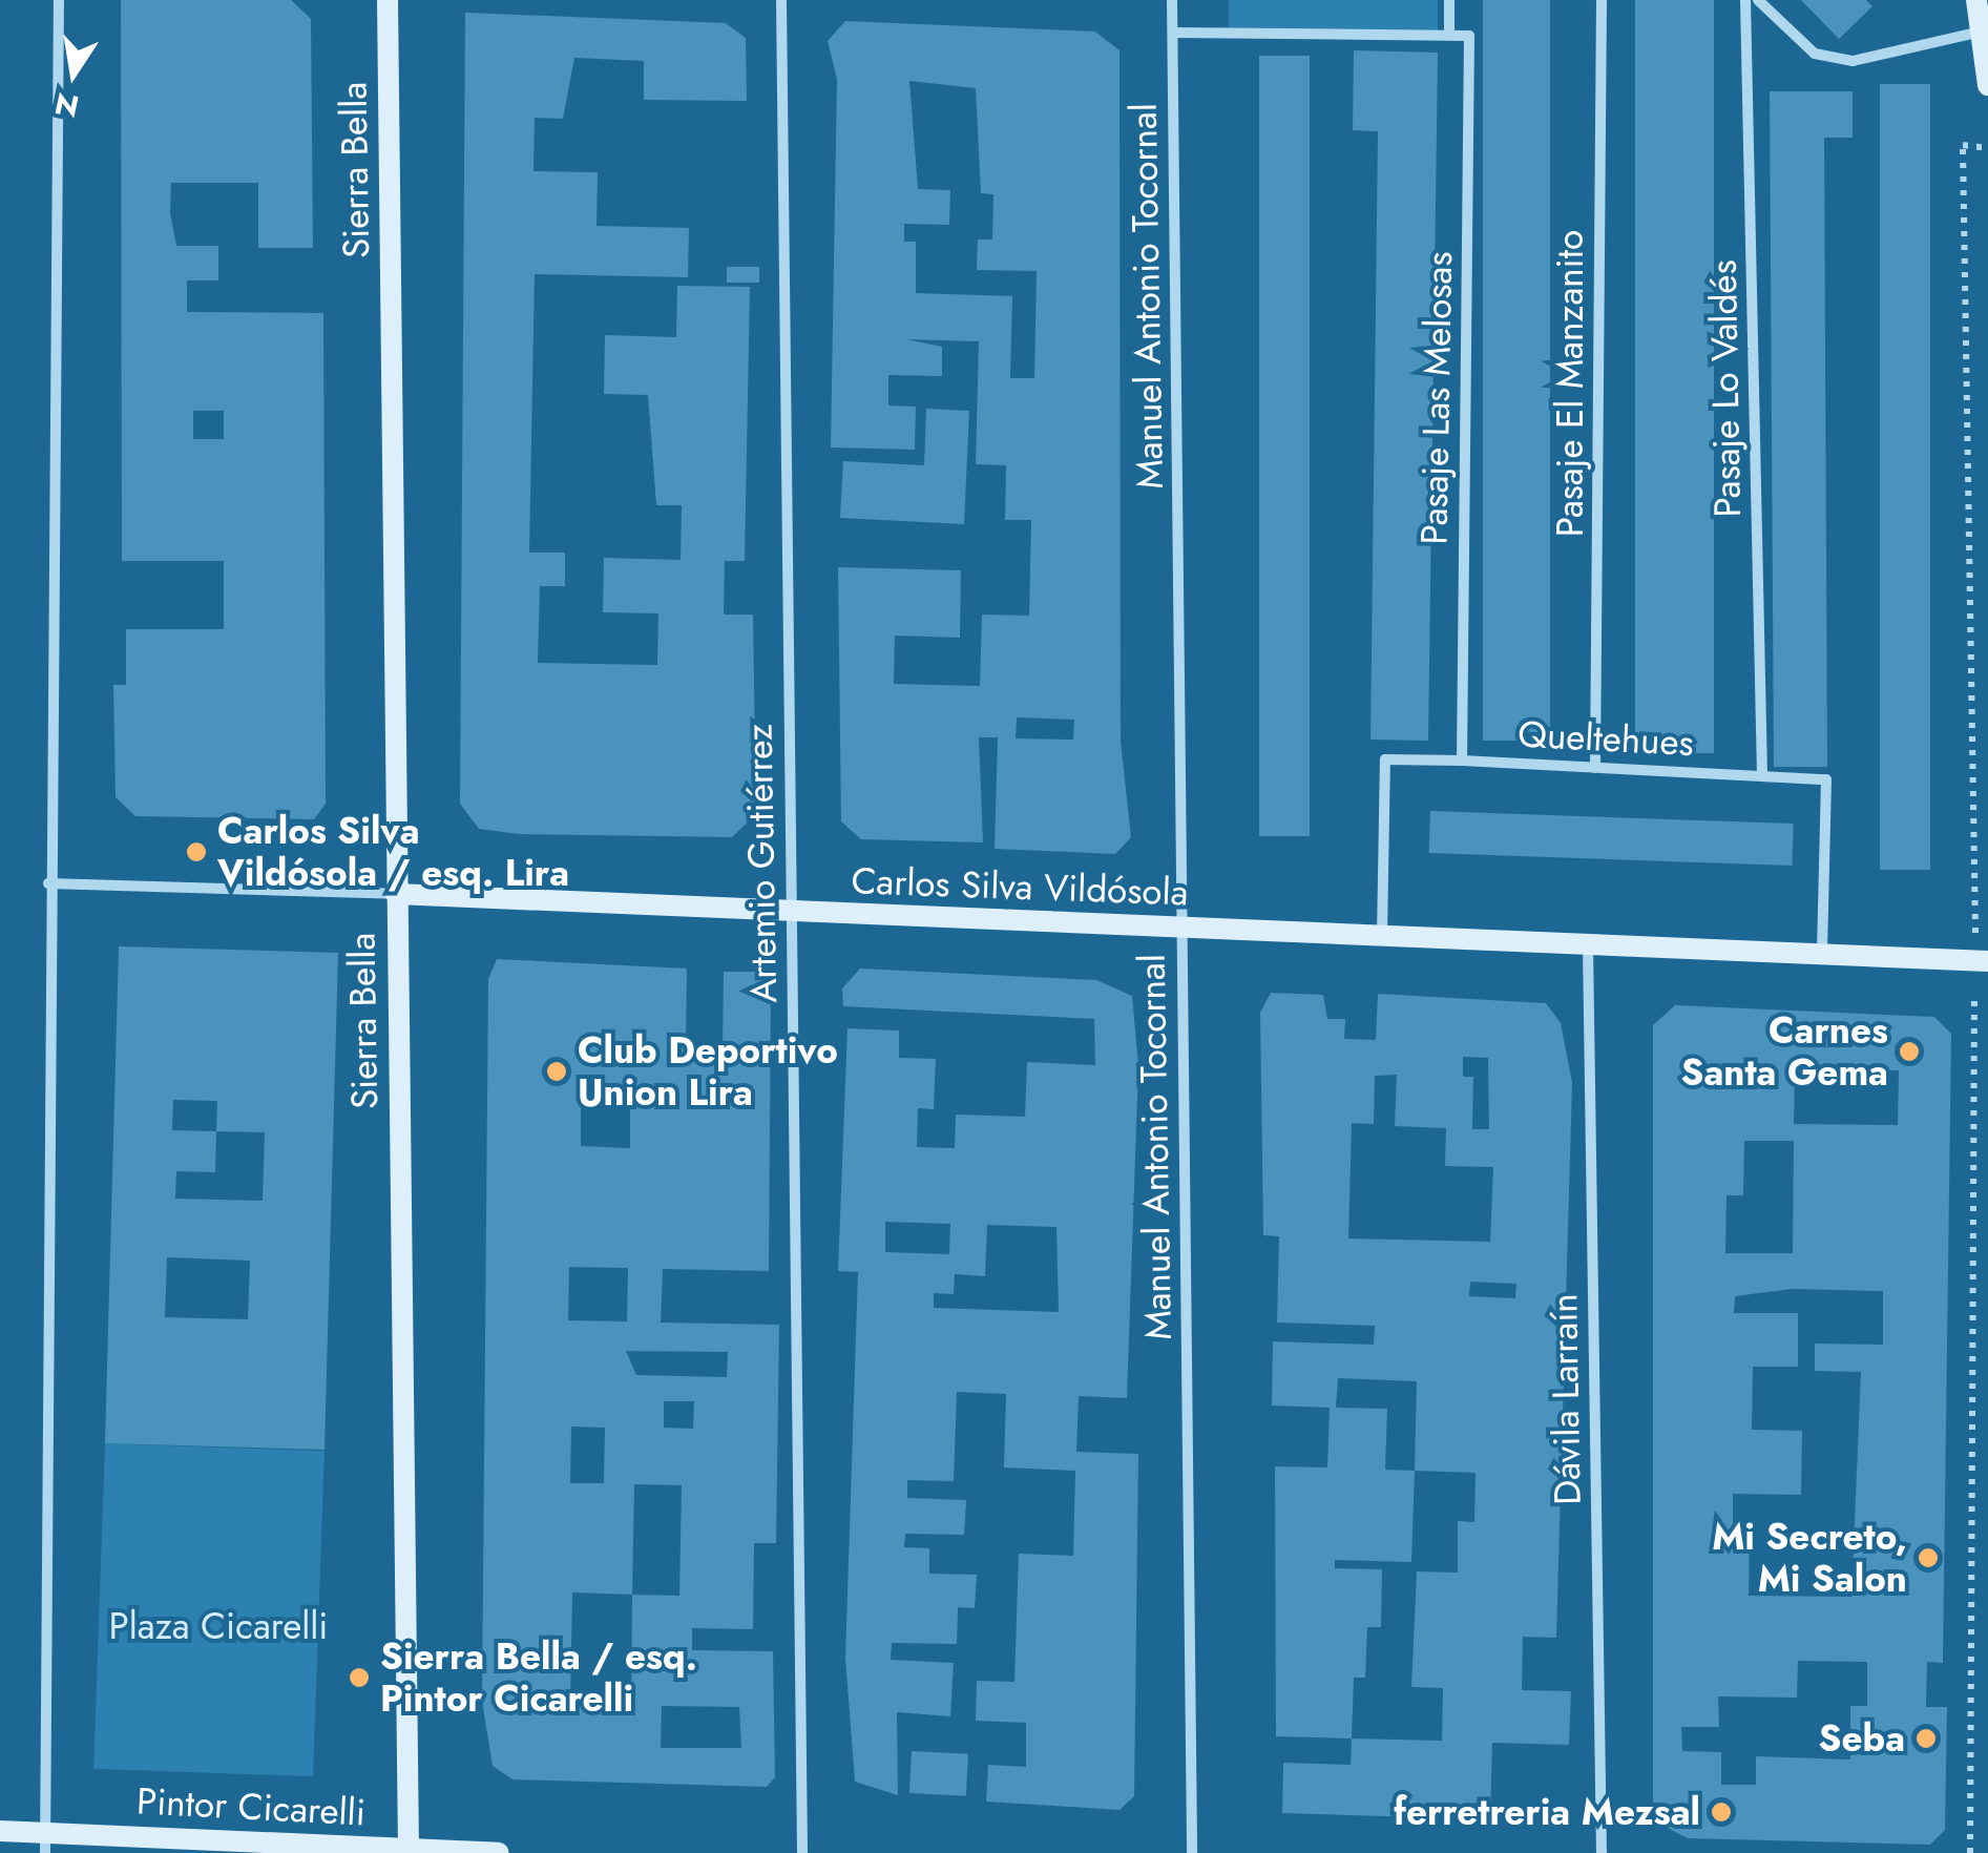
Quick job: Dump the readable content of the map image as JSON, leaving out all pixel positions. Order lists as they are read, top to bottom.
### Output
{
  "streets": {
    "street": [
      "Sierra Bella",
      "Manuel Antonio Tocornal",
      "Pasaje El Manzanito",
      "Pasaje Lo Valdés",
      "Pasaje Las Melosas",
      "Queltehues",
      "Artemio Gutiérrez",
      "Carlos Silva Vildósola",
      "Dávila Larraín",
      "Pintor Cicarelli"
    ]
  },
  "crossings": [
    ["Sierra Bella", "Carlos Silva Vildósola"],
    ["Sierra Bella", "Pintor Cicarelli"],
    ["Manuel Antonio Tocornal", "Carlos Silva Vildósola"],
    ["Pasaje El Manzanito", "Queltehues"],
    ["Pasaje Lo Valdés", "Queltehues"],
    ["Pasaje Las Melosas", "Queltehues"],
    ["Queltehues", "Carlos Silva Vildósola"],
    ["Artemio Gutiérrez", "Carlos Silva Vildósola"],
    ["Carlos Silva Vildósola", "Dávila Larraín"]
  ],
  "parks": ["Plaza Cicarelli"],
  "places": [
    "Carlos Silva Vildósola / esq. Lira",
    "Carnes Santa Gema",
    "Club Deportivo Union Lira",
    "Mi Secreto, Mi Salon",
    "Sierra Bella / esq. Pintor Cicarelli",
    "Seba",
    "ferretreria Mezsal"
  ],
  "north": "bottom"
}
